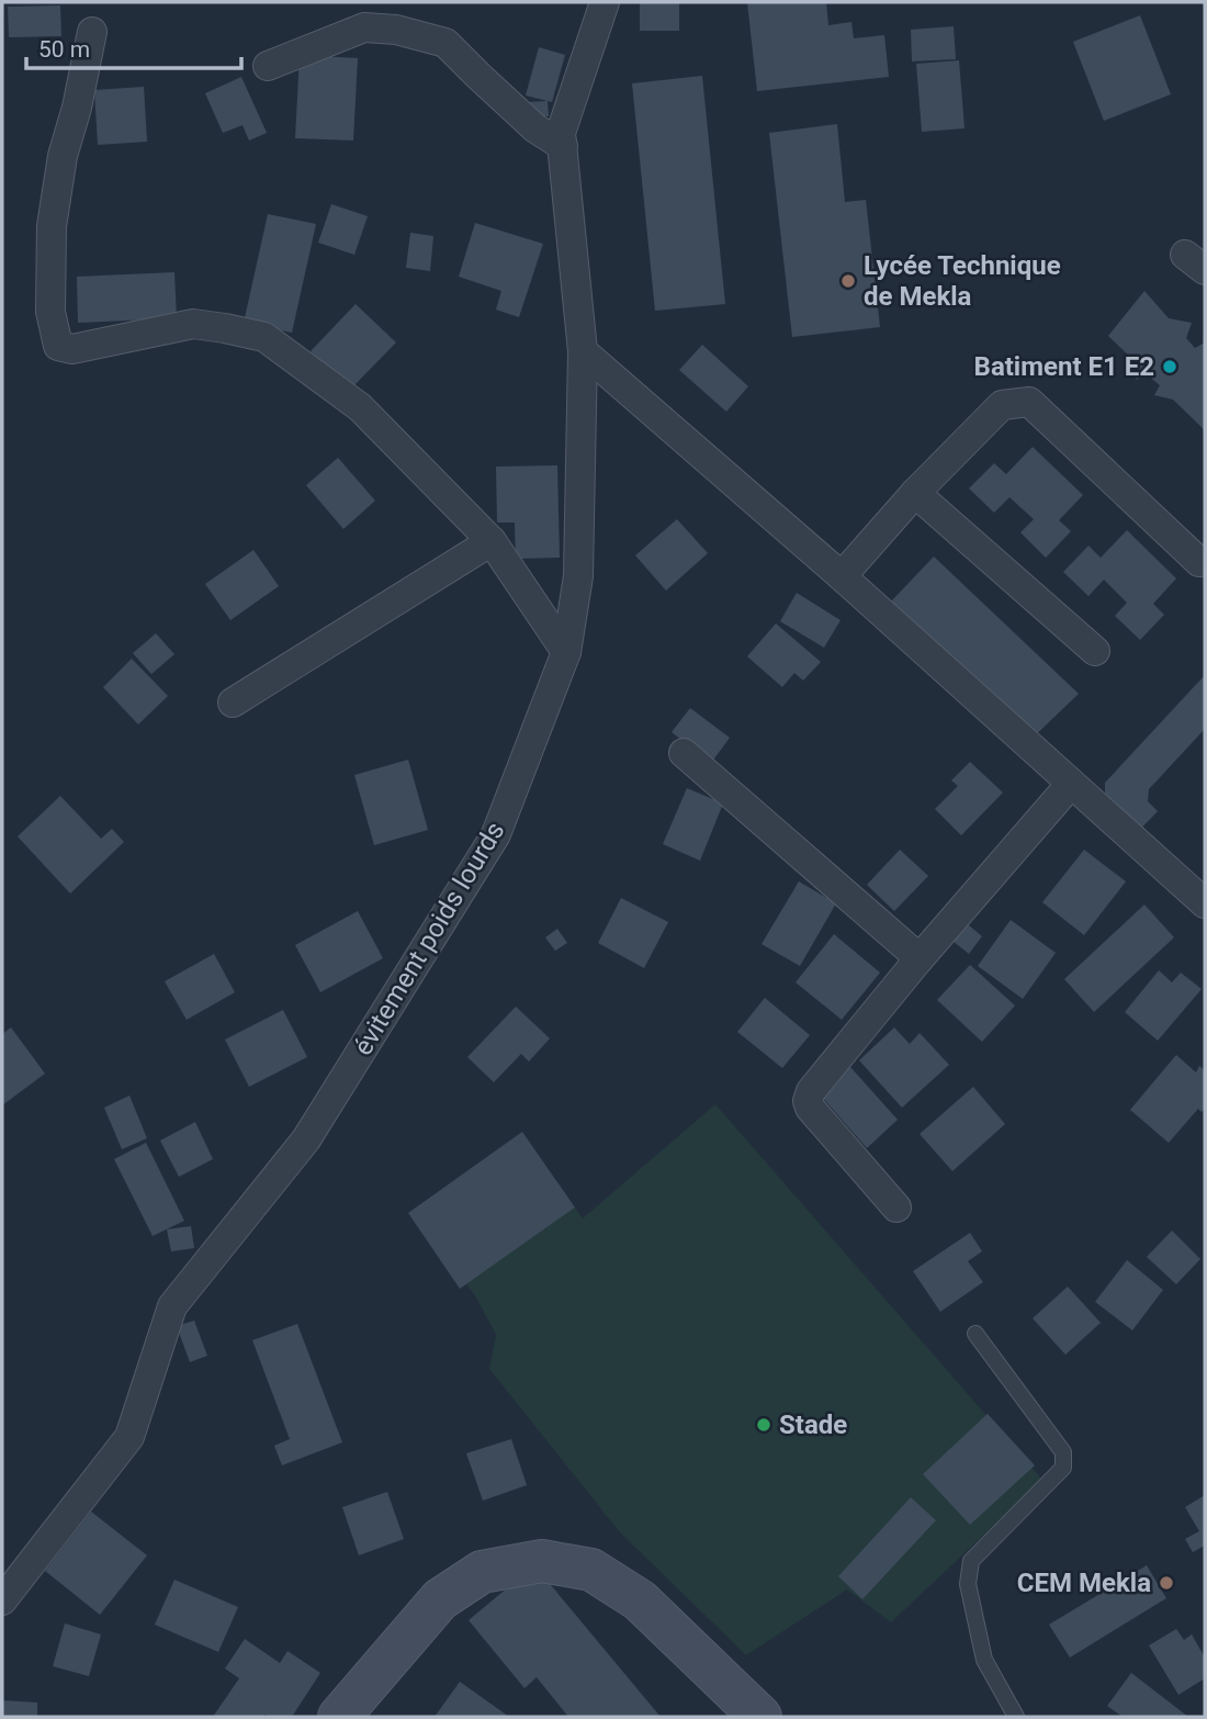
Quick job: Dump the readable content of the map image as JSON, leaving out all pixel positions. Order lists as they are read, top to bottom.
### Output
{
  "streets": {
    "street": ["évitement poids lourds"]
  },
  "places": [
    "Lycée Technique de Mekla",
    "Batiment E1 E2",
    "Stade",
    "CEM Mekla"
  ],
  "scale_bar": "50 m"
}
